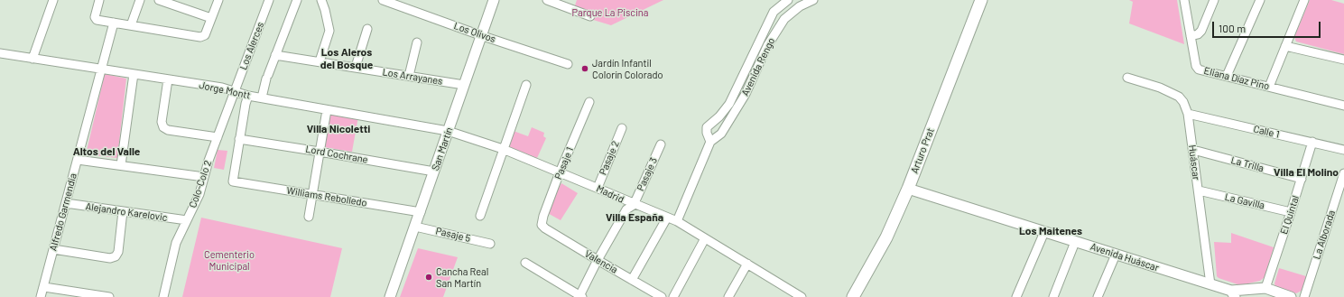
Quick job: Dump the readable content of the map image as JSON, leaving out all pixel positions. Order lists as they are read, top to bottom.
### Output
{
  "streets": {
    "main road": ["Arturo Prat"],
    "street": [
      "Los Olivos",
      "Los Alerces",
      "Avenida Rengo",
      "Los Arrayanes",
      "Eliana Díaz Pino",
      "Jorge Montt",
      "Calle 1",
      "San Martín",
      "Lord Cochrane",
      "Pasaje 2",
      "Huáscar",
      "Pasaje 1",
      "La Trilla",
      "Pasaje 3",
      "Colo-Colo 2",
      "Madrid",
      "Williams Rebolledo",
      "La Gavilla",
      "Alfredo Garmendia",
      "Alejandro Karelovic",
      "El Quintal",
      "Pasaje 5",
      "La Alborada",
      "Avenida Huáscar",
      "Valencia"
    ]
  },
  "crossings": [
    ["Los Olivos", "San Martín"],
    ["Los Alerces", "Jorge Montt"],
    ["Los Alerces", "Colo-Colo 2"],
    ["Avenida Rengo", "Madrid"],
    ["Los Arrayanes", "San Martín"],
    ["Jorge Montt", "San Martín"],
    ["Jorge Montt", "Colo-Colo 2"],
    ["Jorge Montt", "Madrid"],
    ["Jorge Montt", "Alfredo Garmendia"],
    ["Calle 1", "Huáscar"],
    ["Calle 1", "El Quintal"],
    ["San Martín", "Lord Cochrane"],
    ["San Martín", "Madrid"],
    ["San Martín", "Williams Rebolledo"],
    ["San Martín", "Pasaje 5"],
    ["Arturo Prat", "Avenida Huáscar"],
    ["Lord Cochrane", "Williams Rebolledo"],
    ["Pasaje 2", "Madrid"],
    ["Huáscar", "La Trilla"],
    ["Huáscar", "La Gavilla"],
    ["Huáscar", "Avenida Huáscar"],
    ["Pasaje 1", "Madrid"],
    ["Pasaje 1", "Valencia"],
    ["La Trilla", "El Quintal"],
    ["Pasaje 3", "Madrid"],
    ["Pasaje 3", "Valencia"],
    ["Colo-Colo 2", "Alejandro Karelovic"],
    ["La Gavilla", "El Quintal"],
    ["Alfredo Garmendia", "Alejandro Karelovic"]
  ],
  "districts": [
    "Los Aleros del Bosque",
    "Villa Nicoletti",
    "Altos del Valle",
    "Villa El Molino",
    "Villa España",
    "Los Maitenes"
  ],
  "parks": ["Parque La Piscina", "Cementerio Municipal"],
  "places": ["Jardín Infantil Colorín Colorado", "Cancha Real San Martín"],
  "scale_bar": "100 m"
}
